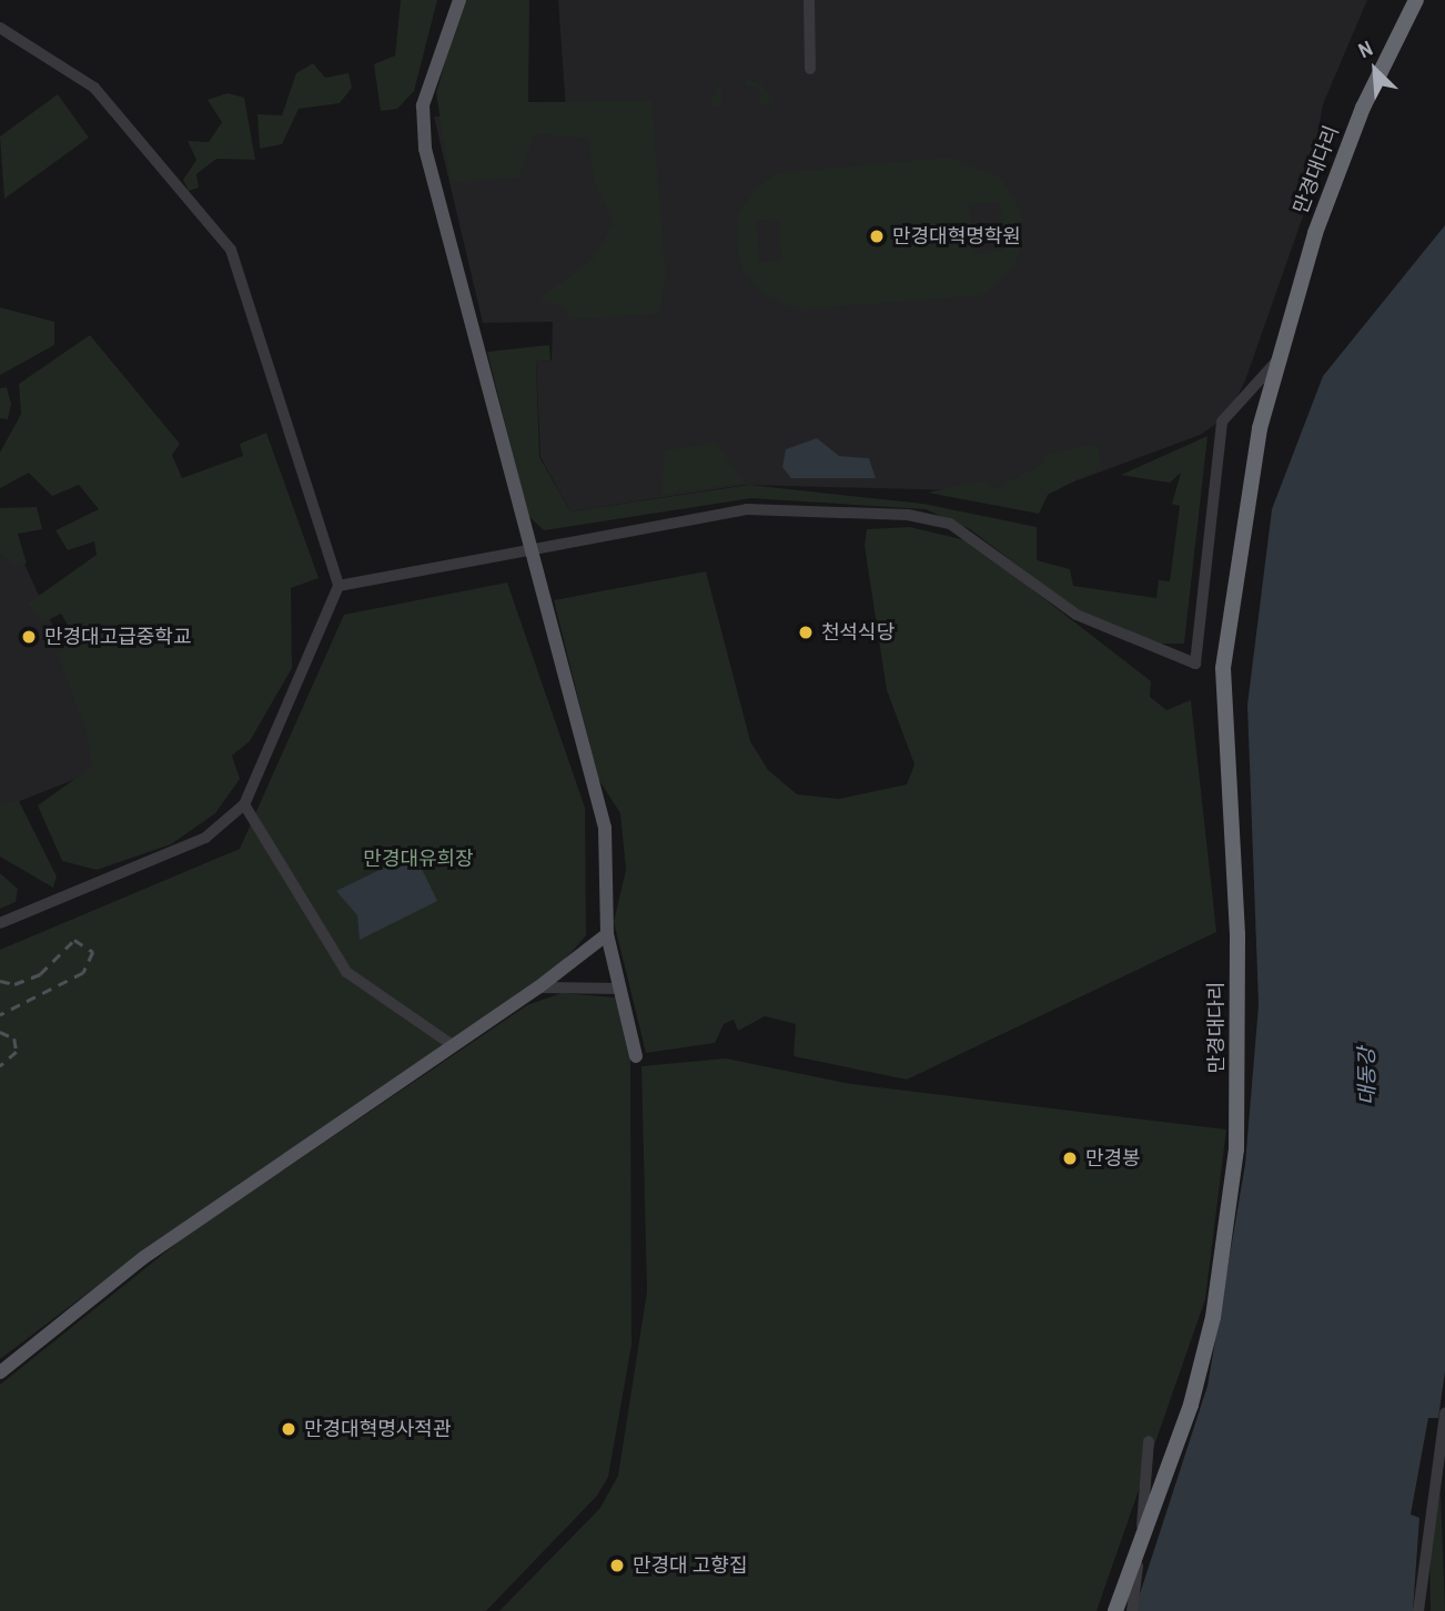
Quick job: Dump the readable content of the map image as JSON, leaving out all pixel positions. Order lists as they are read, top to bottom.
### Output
{
  "streets": {
    "highway": ["만경대다리"]
  },
  "water": ["대동강"],
  "parks": ["만경대유희장"],
  "places": [
    "만경대혁명학원",
    "천석식당",
    "만경대고급중학교",
    "만경봉",
    "만경대혁명사적관",
    "만경대 고향집"
  ],
  "north": "top left"
}
